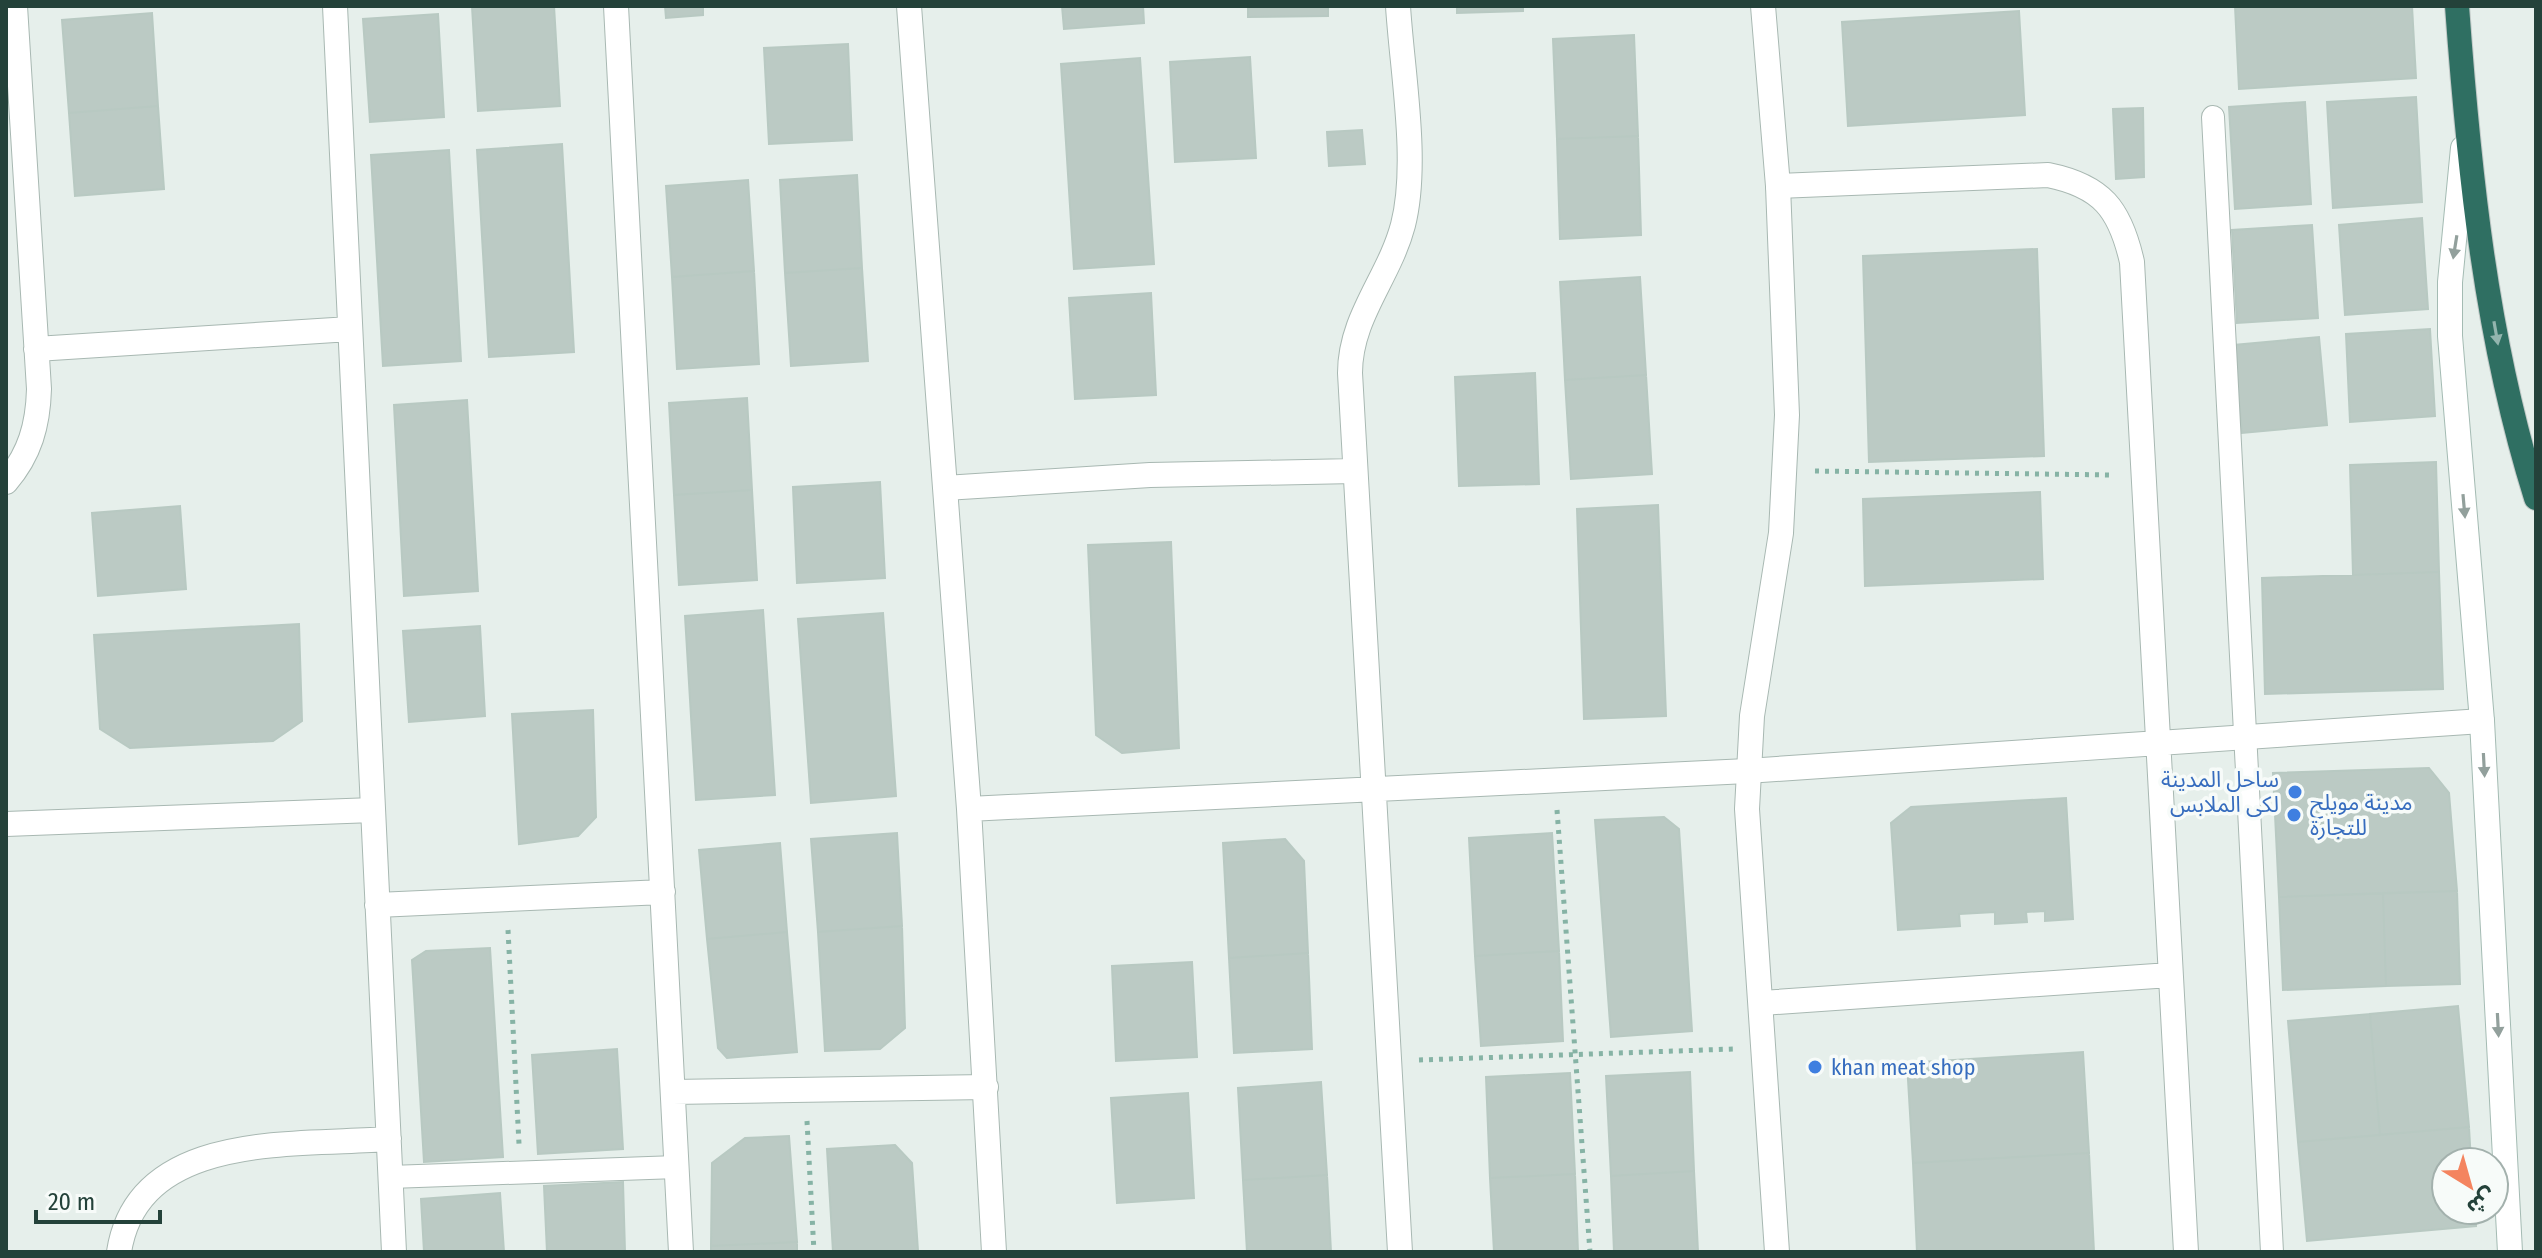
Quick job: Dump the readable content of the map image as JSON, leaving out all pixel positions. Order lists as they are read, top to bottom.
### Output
{
  "places": ["ساحل المدينة لكى الملابس", "مدينة مويلح للتجارة", "khan meat shop"],
  "scale_bar": "20 m",
  "north": "bottom right"
}
